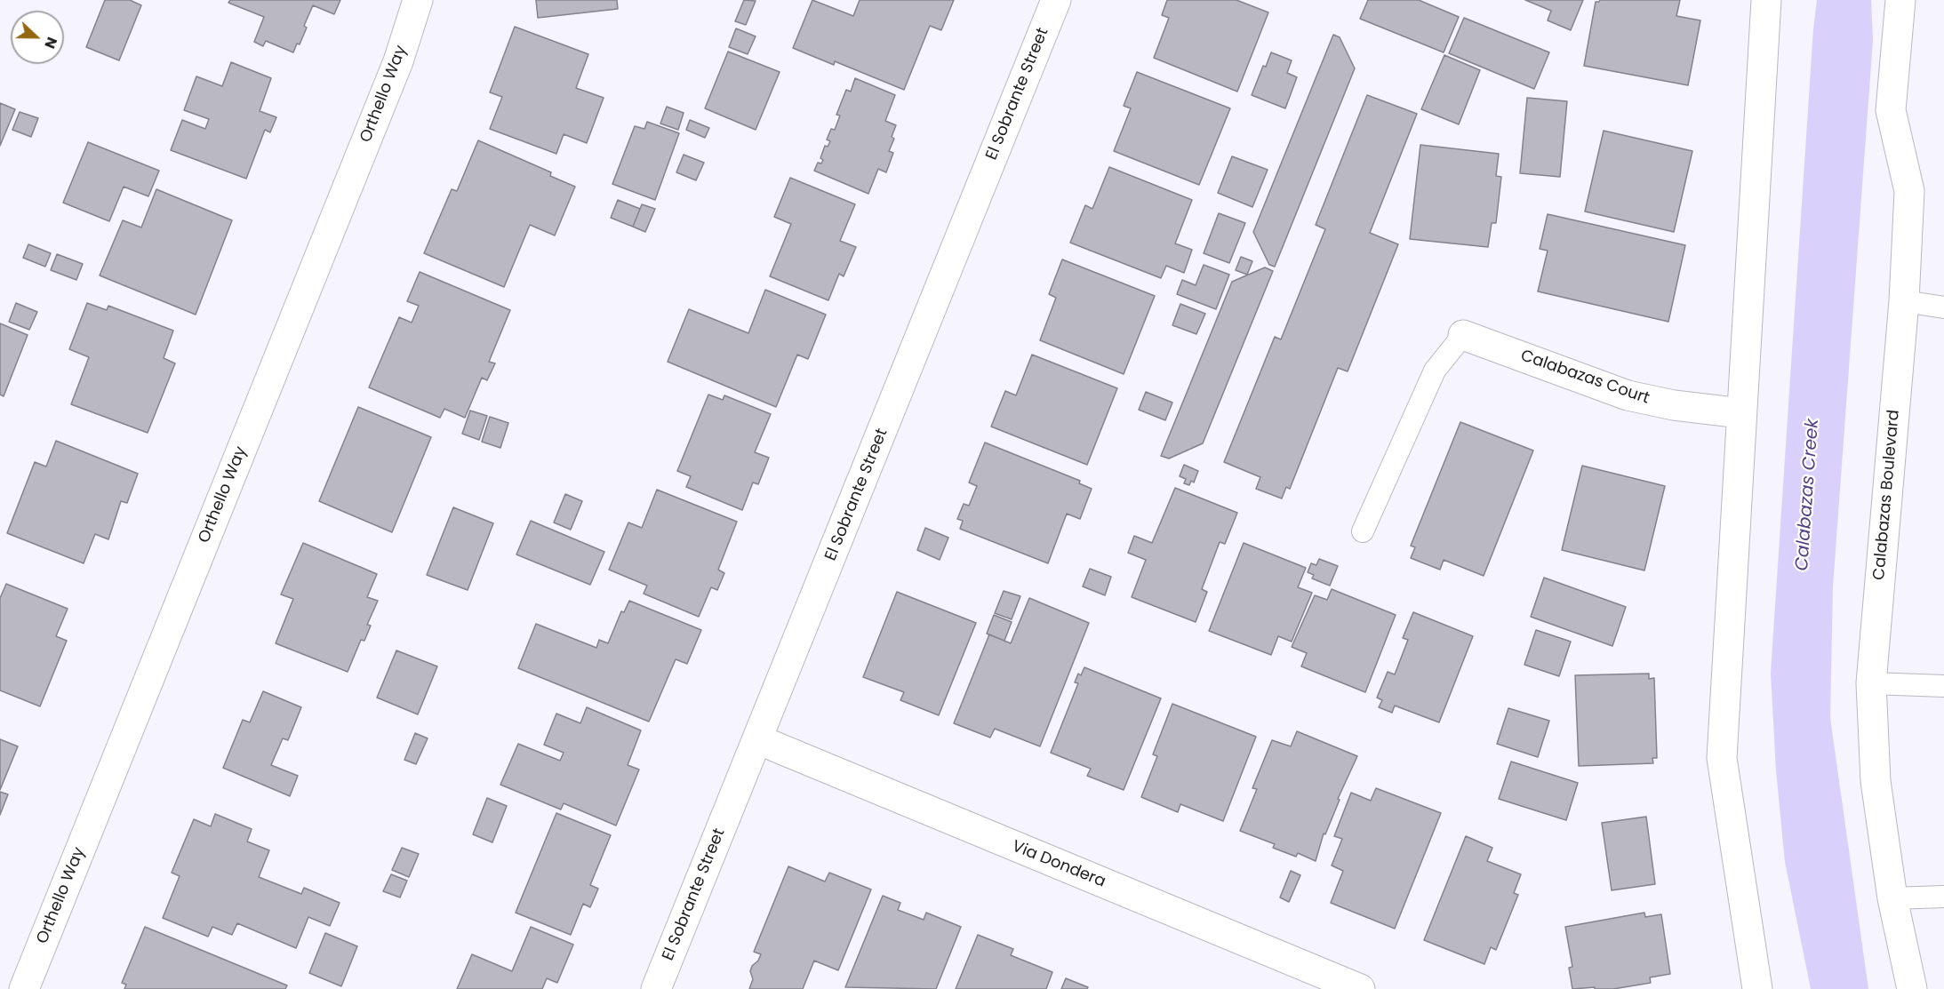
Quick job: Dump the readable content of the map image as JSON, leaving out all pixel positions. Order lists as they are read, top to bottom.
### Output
{
  "streets": {
    "street": [
      "Orthello Way",
      "El Sobrante Street",
      "Calabazas Court",
      "Calabazas Boulevard",
      "Via Dondera"
    ]
  },
  "crossings": [
    ["El Sobrante Street", "Via Dondera"]
  ],
  "water": ["Calabazas Creek"],
  "north": "right"
}
